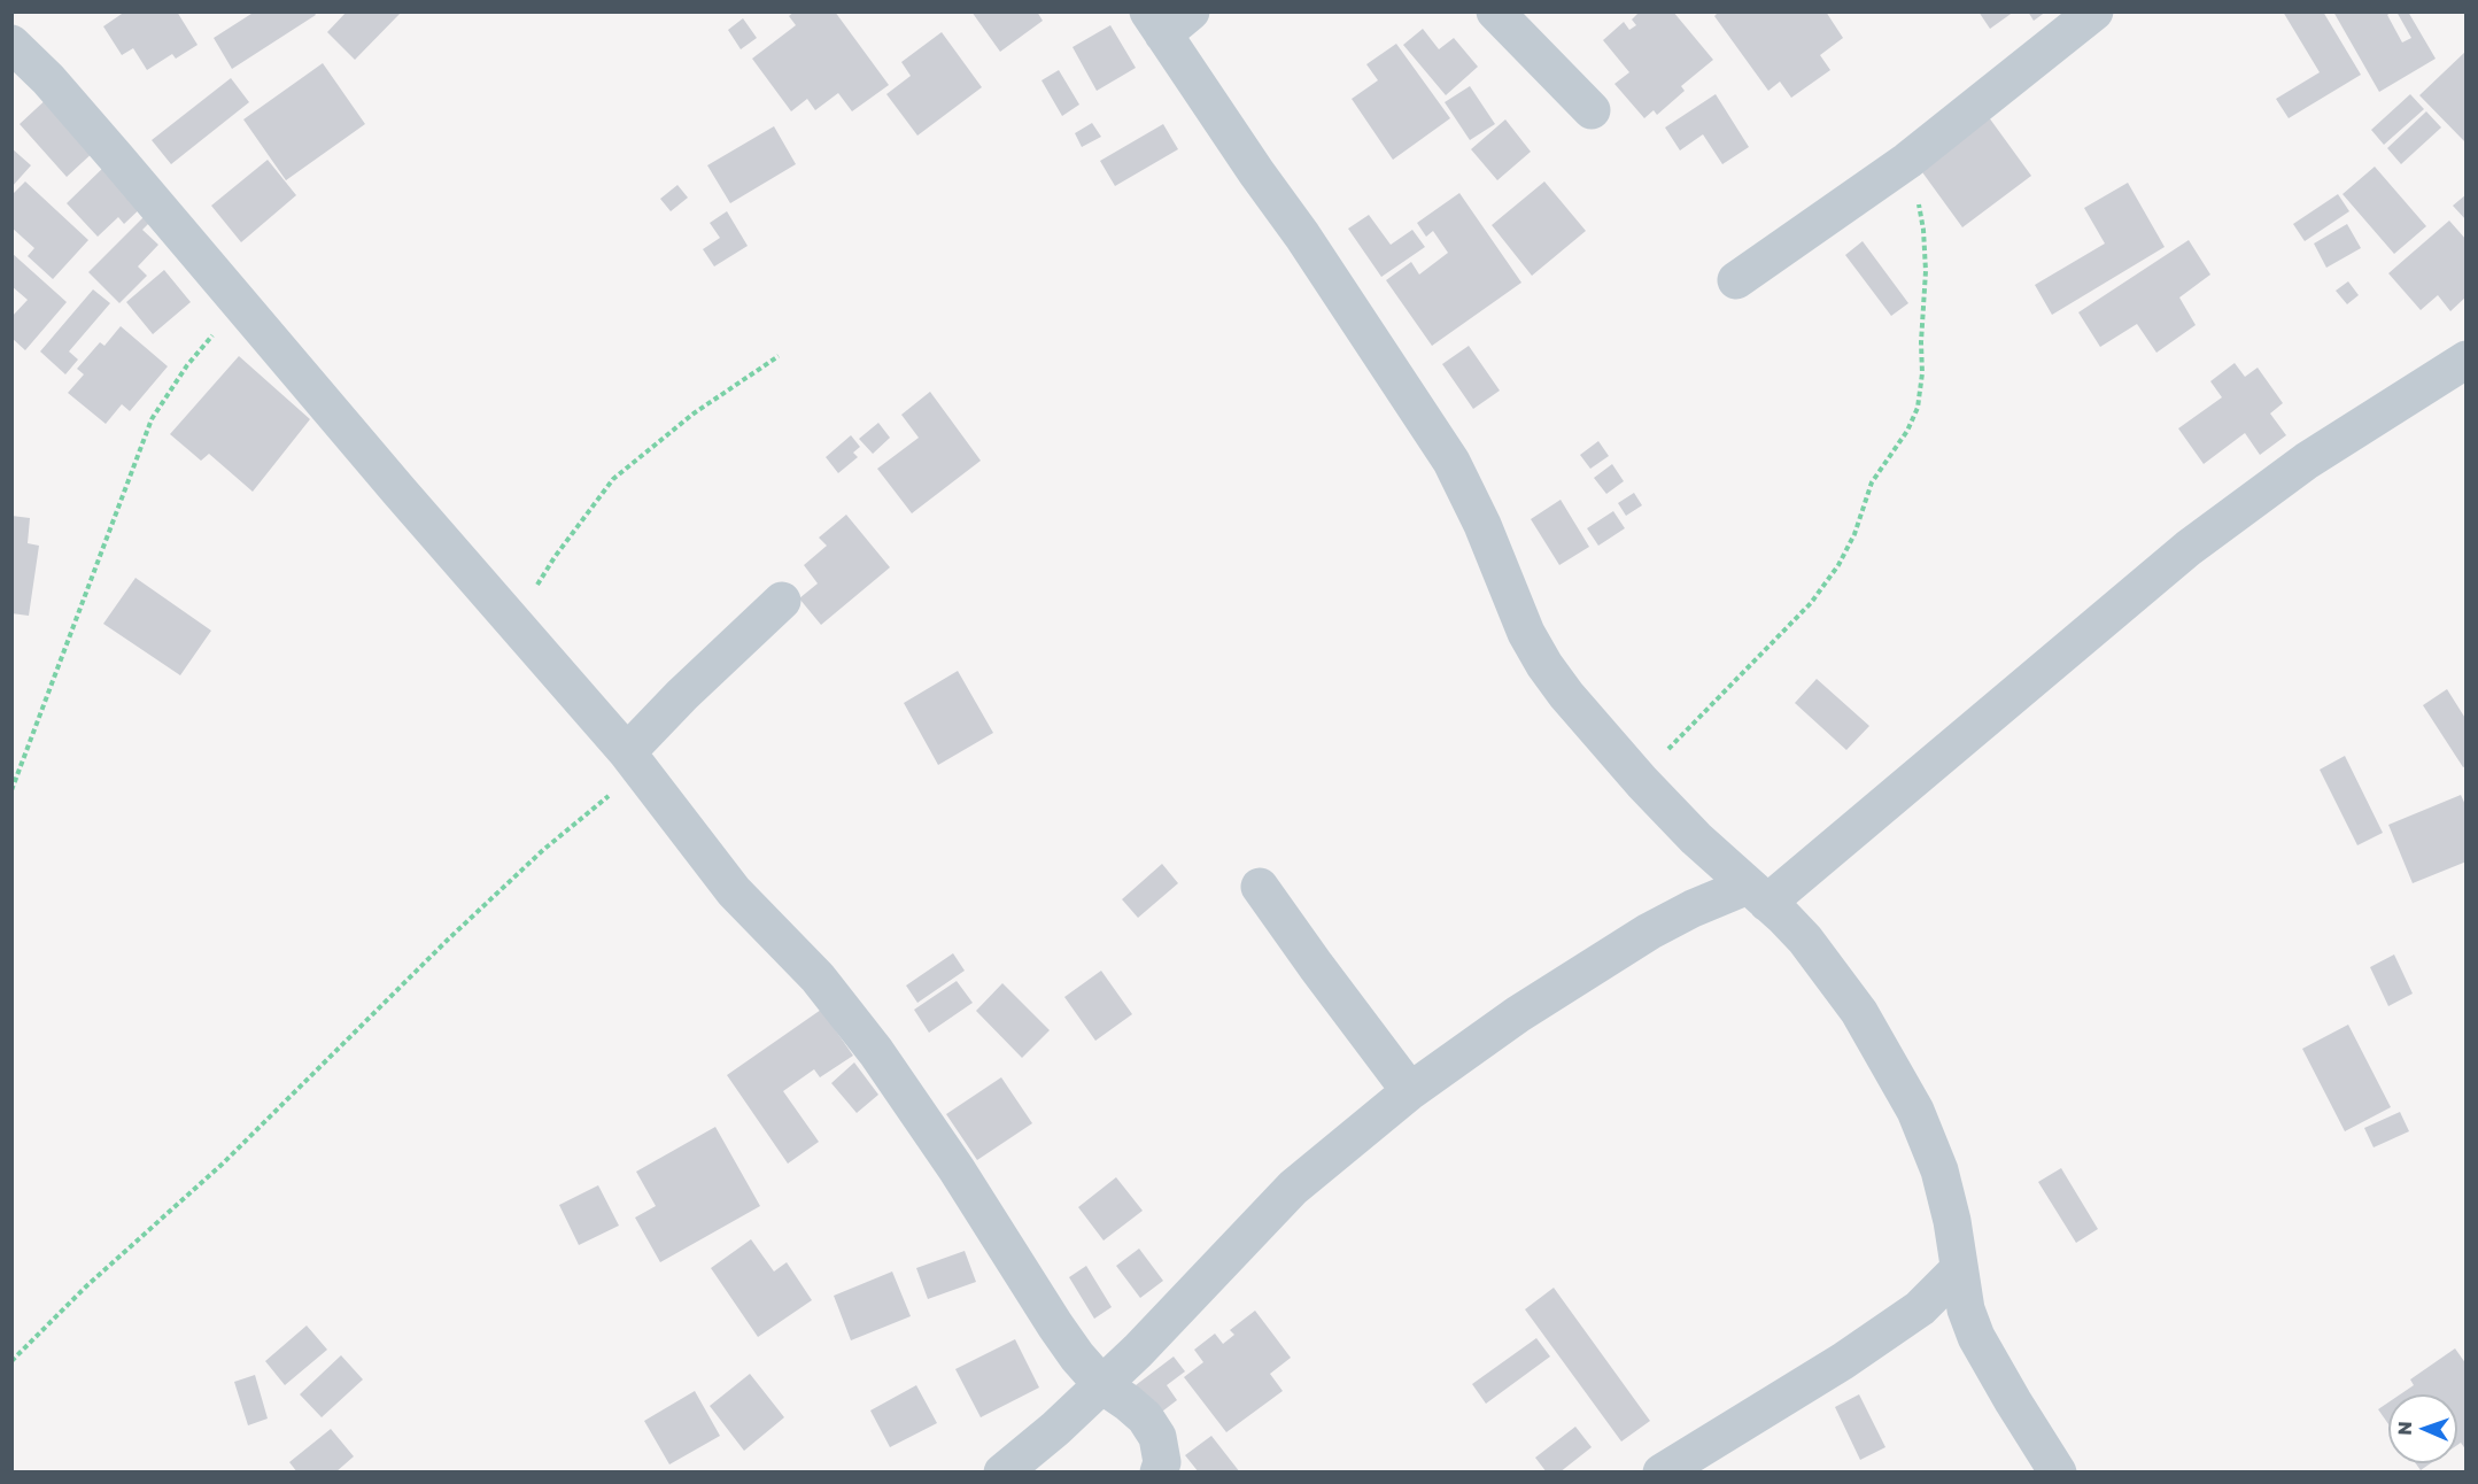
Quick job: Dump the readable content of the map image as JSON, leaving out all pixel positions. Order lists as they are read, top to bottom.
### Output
{
  "north": "left"
}
